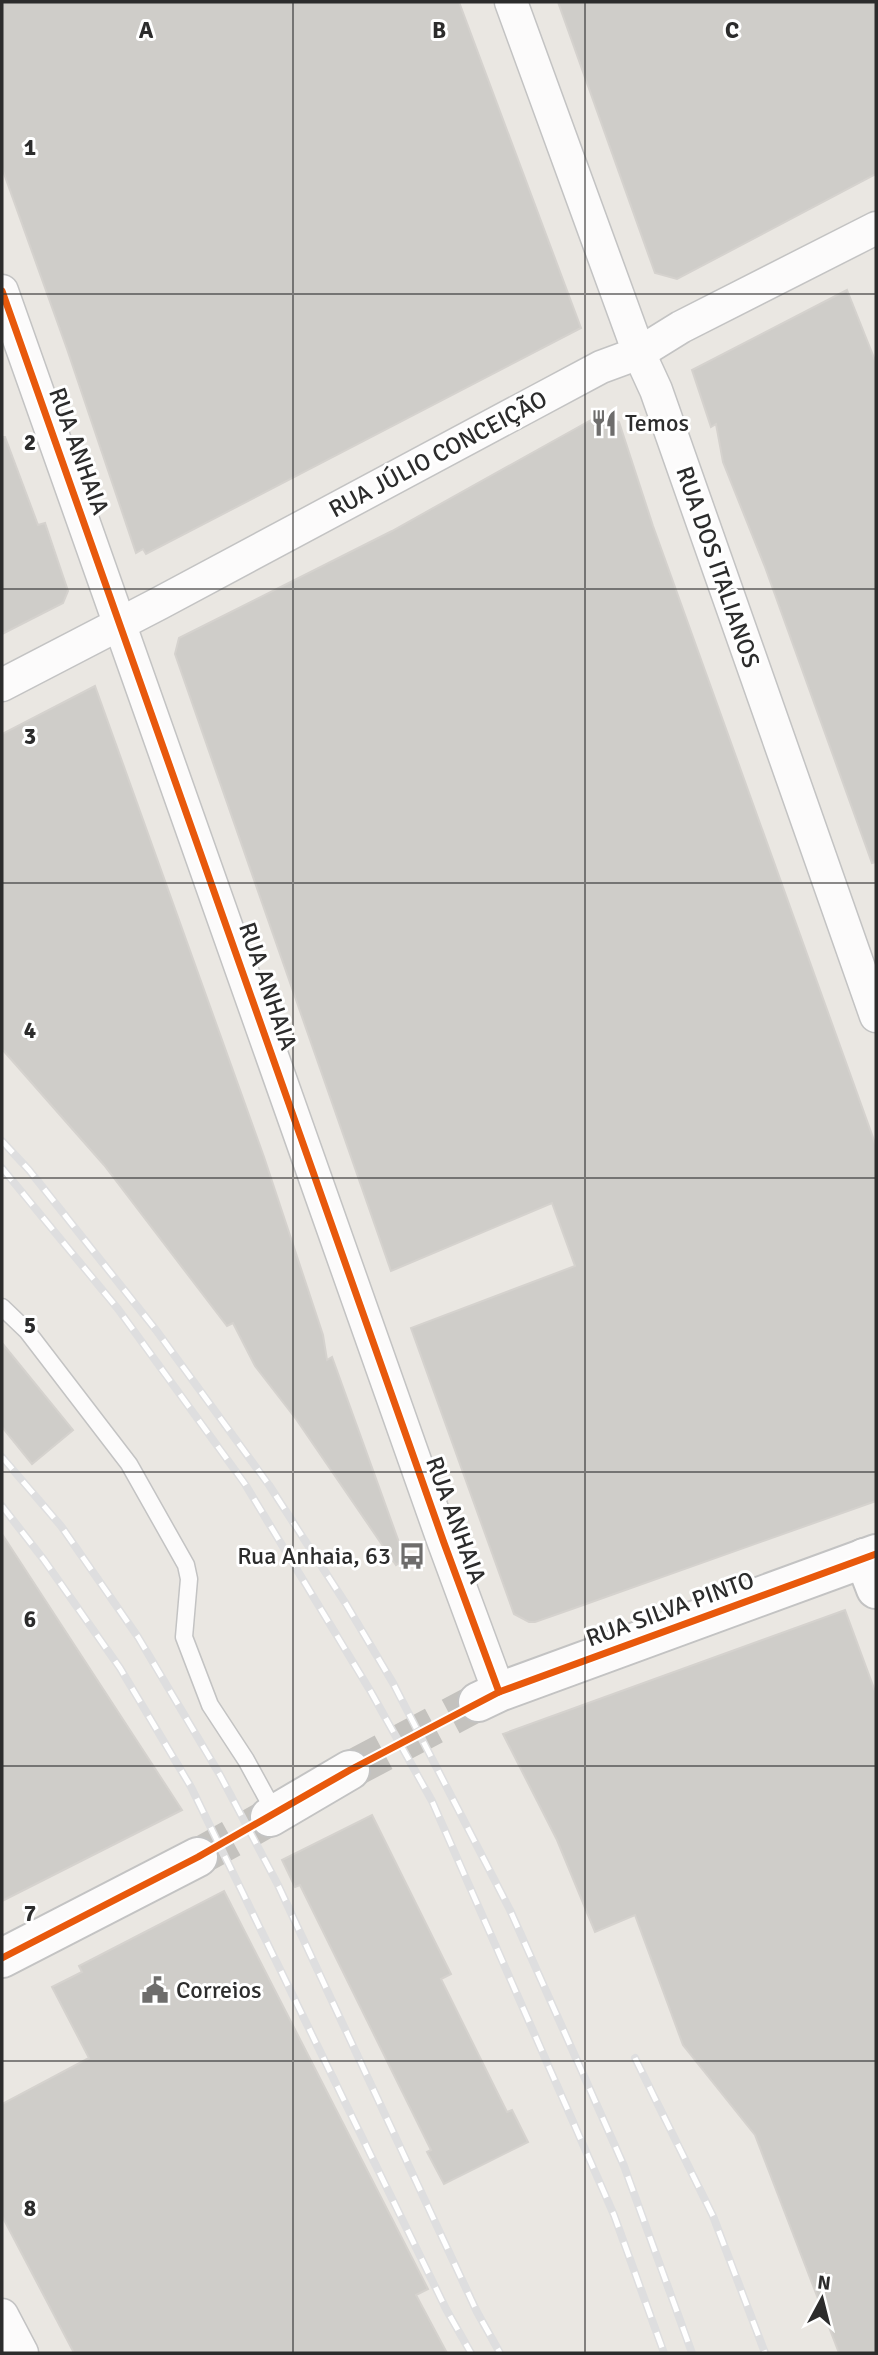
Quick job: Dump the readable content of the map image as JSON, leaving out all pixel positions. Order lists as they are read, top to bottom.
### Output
{
  "streets": {
    "street": [
      "RUA ANHAIA",
      "RUA JÚLIO CONCEIÇÃO",
      "RUA DOS ITALIANOS",
      "RUA SILVA PINTO"
    ]
  },
  "crossings": [
    ["RUA ANHAIA", "RUA JÚLIO CONCEIÇÃO"],
    ["RUA ANHAIA", "RUA SILVA PINTO"],
    ["RUA JÚLIO CONCEIÇÃO", "RUA DOS ITALIANOS"]
  ],
  "places": {
    "restaurant": ["Temos"],
    "bus stop": ["Rua Anhaia, 63"],
    "public building": ["Correios"]
  },
  "north": "top",
  "grid": {
    "columns": ["A", "B", "C"],
    "rows": [
      "1",
      "2",
      "3",
      "4",
      "5",
      "6",
      "7",
      "8"
    ]
  }
}
